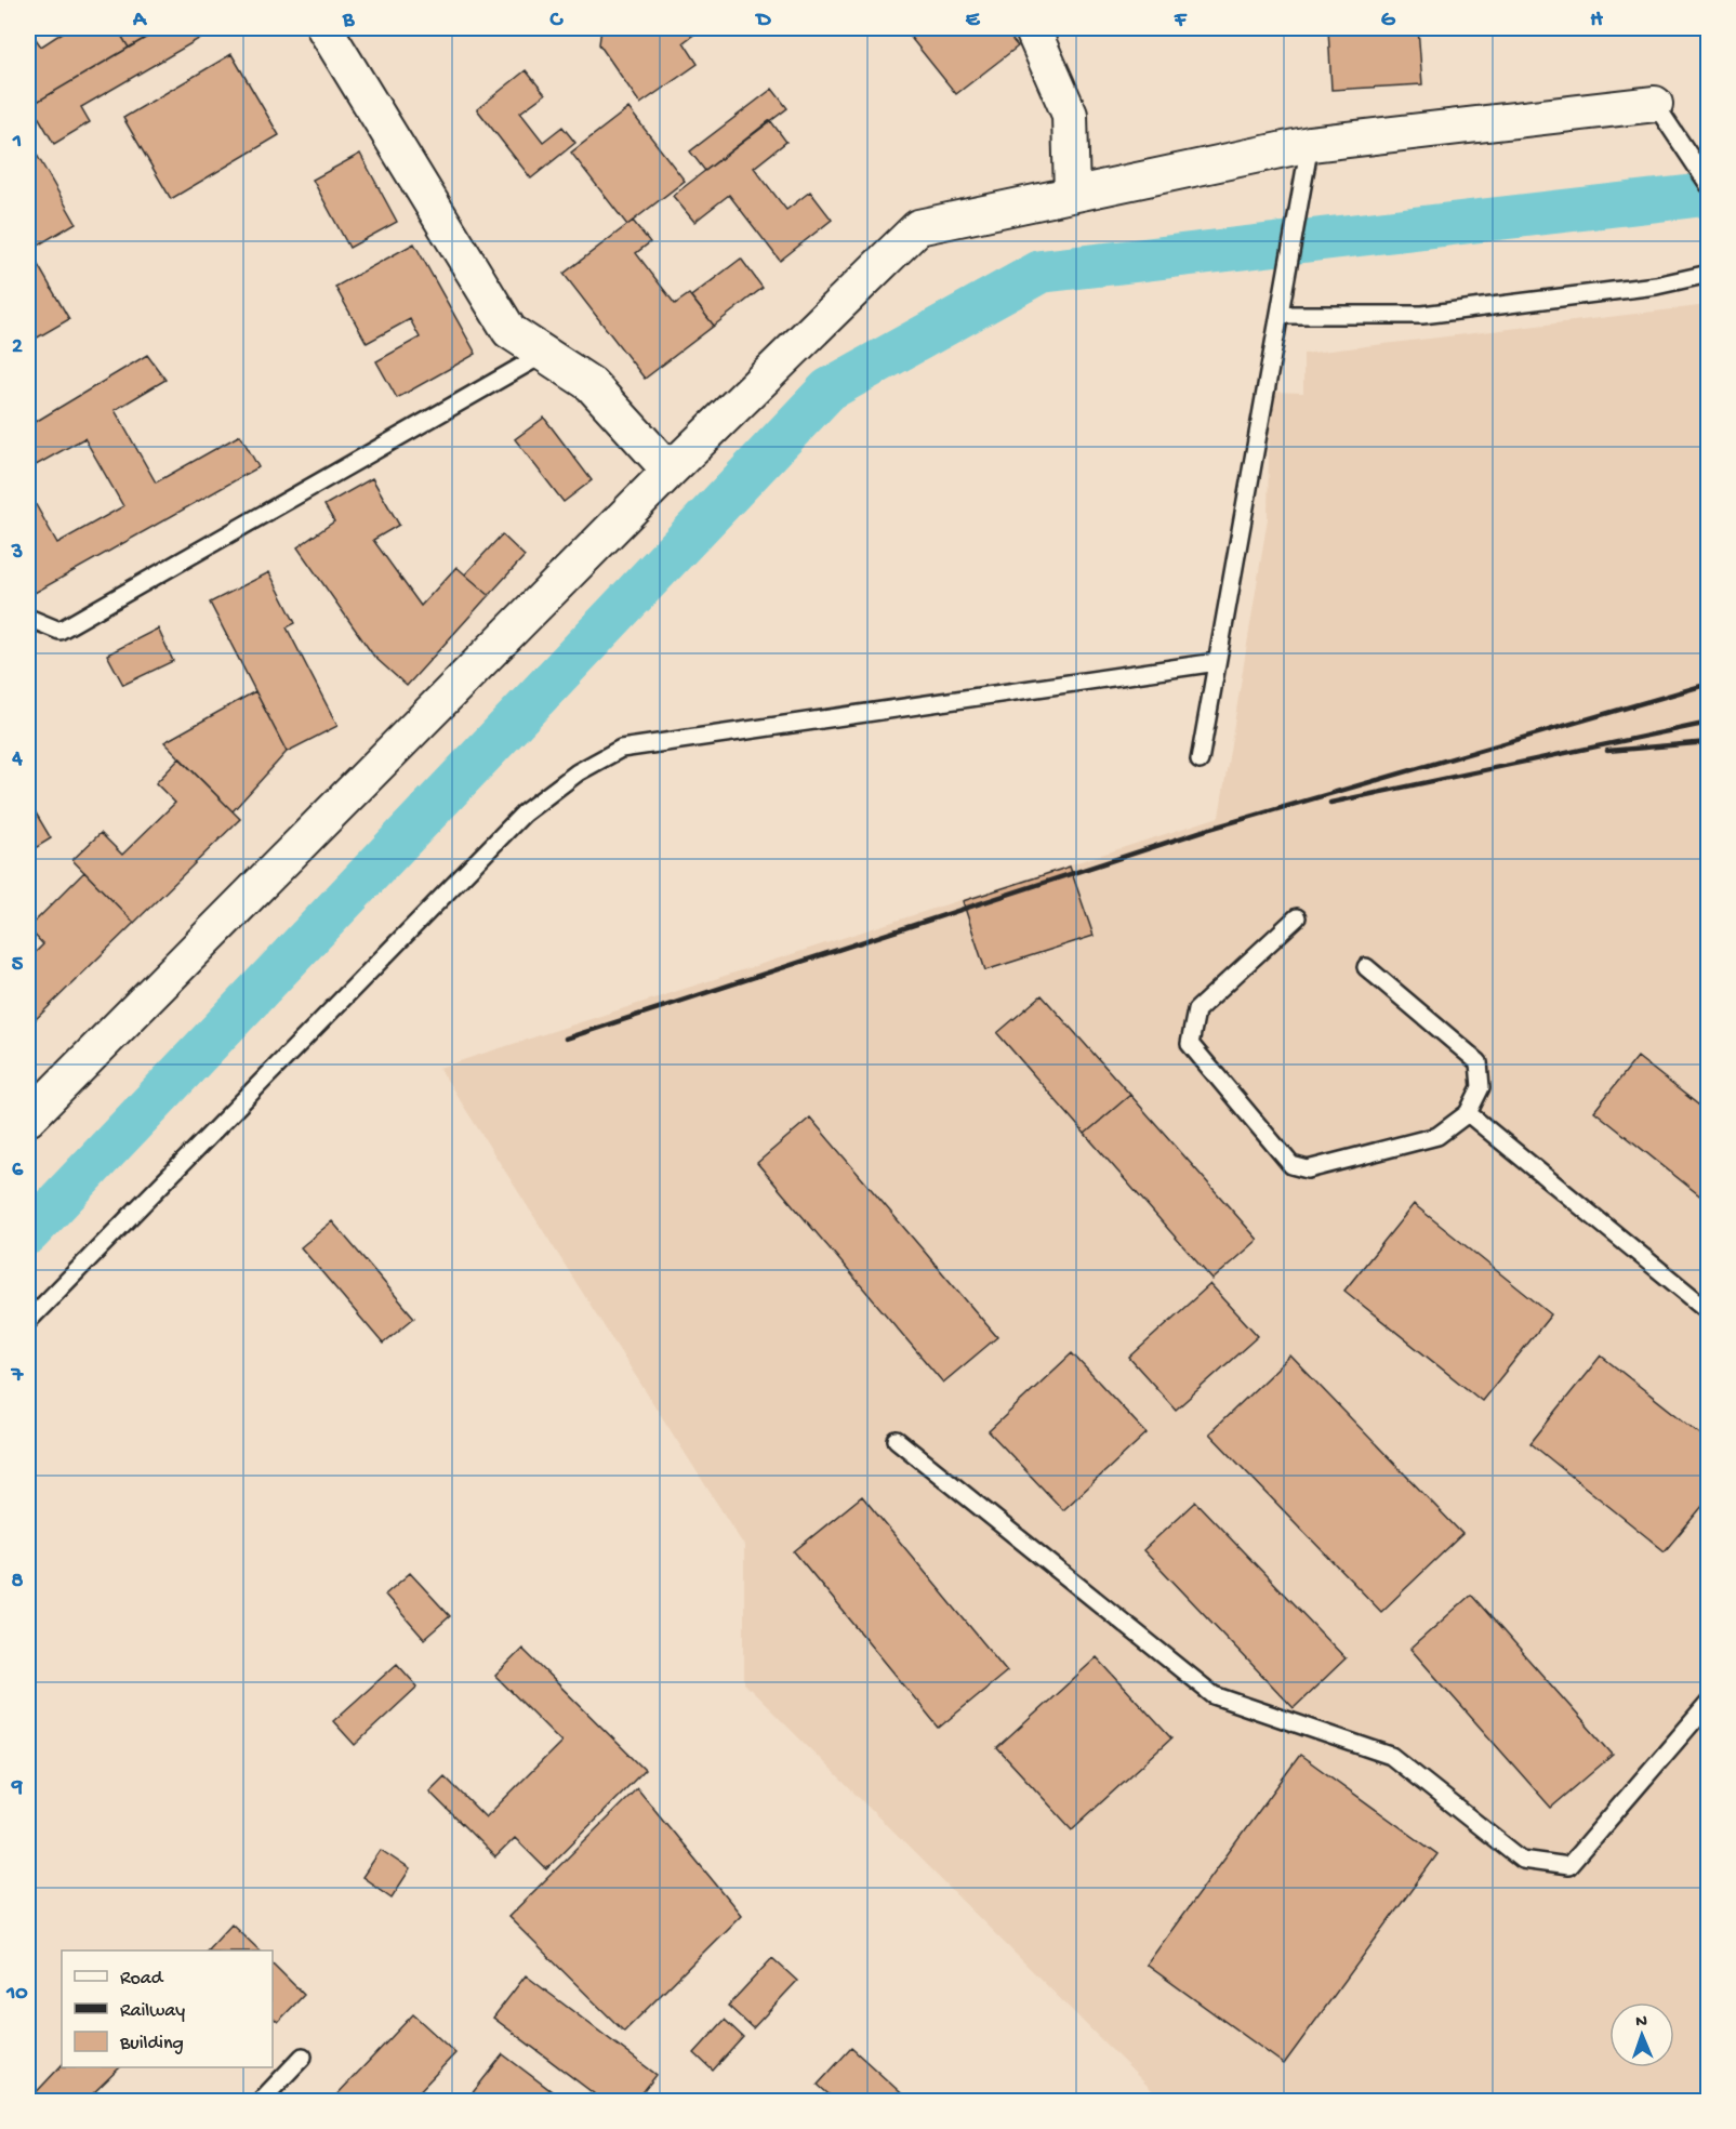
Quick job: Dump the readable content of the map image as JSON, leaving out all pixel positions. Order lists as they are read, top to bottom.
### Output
{
  "legend": ["Road", "Railway", "Building"],
  "north": "top",
  "grid": {
    "columns": [
      "A",
      "B",
      "C",
      "D",
      "E",
      "F",
      "G",
      "H"
    ],
    "rows": [
      "1",
      "2",
      "3",
      "4",
      "5",
      "6",
      "7",
      "8",
      "9",
      "10"
    ]
  }
}
